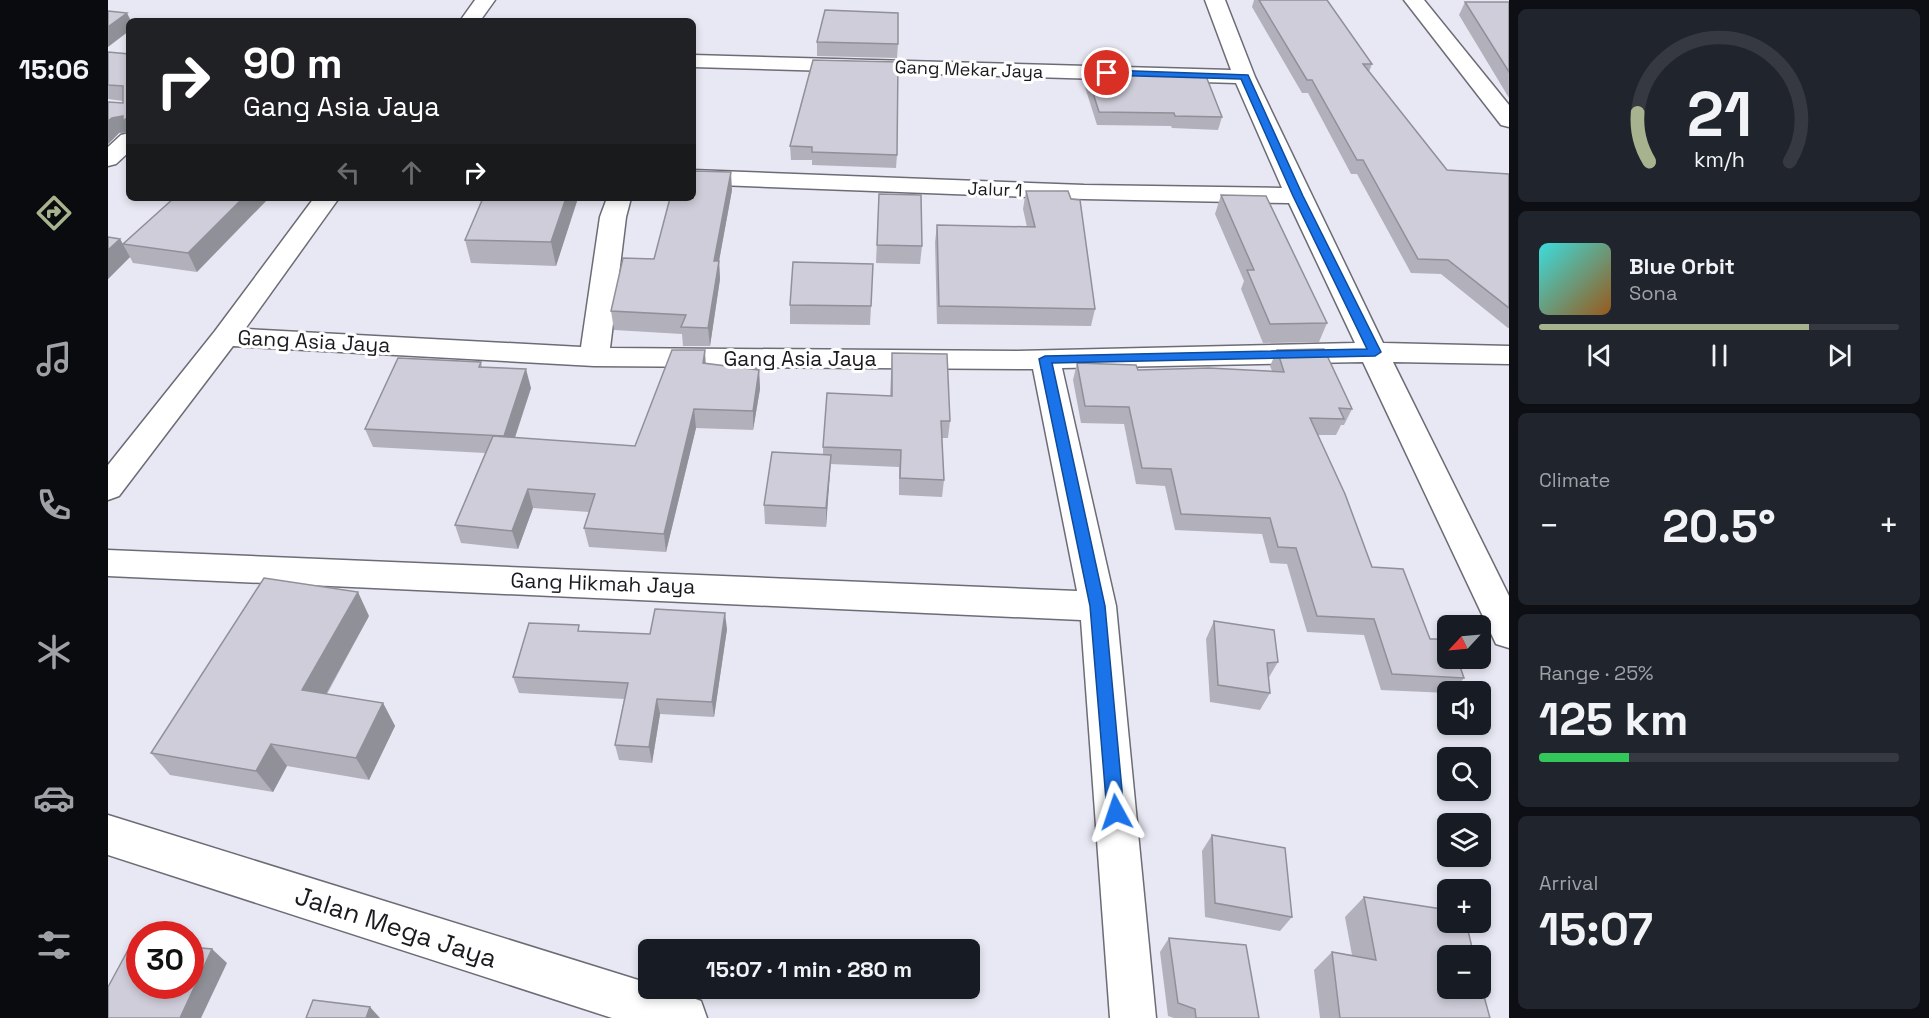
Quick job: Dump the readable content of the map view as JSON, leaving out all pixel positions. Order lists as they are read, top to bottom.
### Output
{
  "streets": {
    "street": [
      "Gang Mekar Jaya",
      "Jalur 1",
      "Gang Asia Jaya",
      "Gang Hikmah Jaya",
      "Jalan Mega Jaya"
    ]
  },
  "north": "bottom left",
  "page": {
    "tabs": "15:06",
    "turn": ["90 m", "Gang Asia Jaya"],
    "song": ["Blue Orbit", "Sona"],
    "tile": [
      "Climate",
      ["Range · 25%", "125 km"],
      ["Arrival", "15:07"]
    ],
    "heat": ["−", "20.5°", "+"],
    "map_buttons": ["+", "−"],
    "limit": "30",
    "trip": "15:07 · 1 min · 280 m",
    "gauge": ["21", "km/h"]
  }
}
